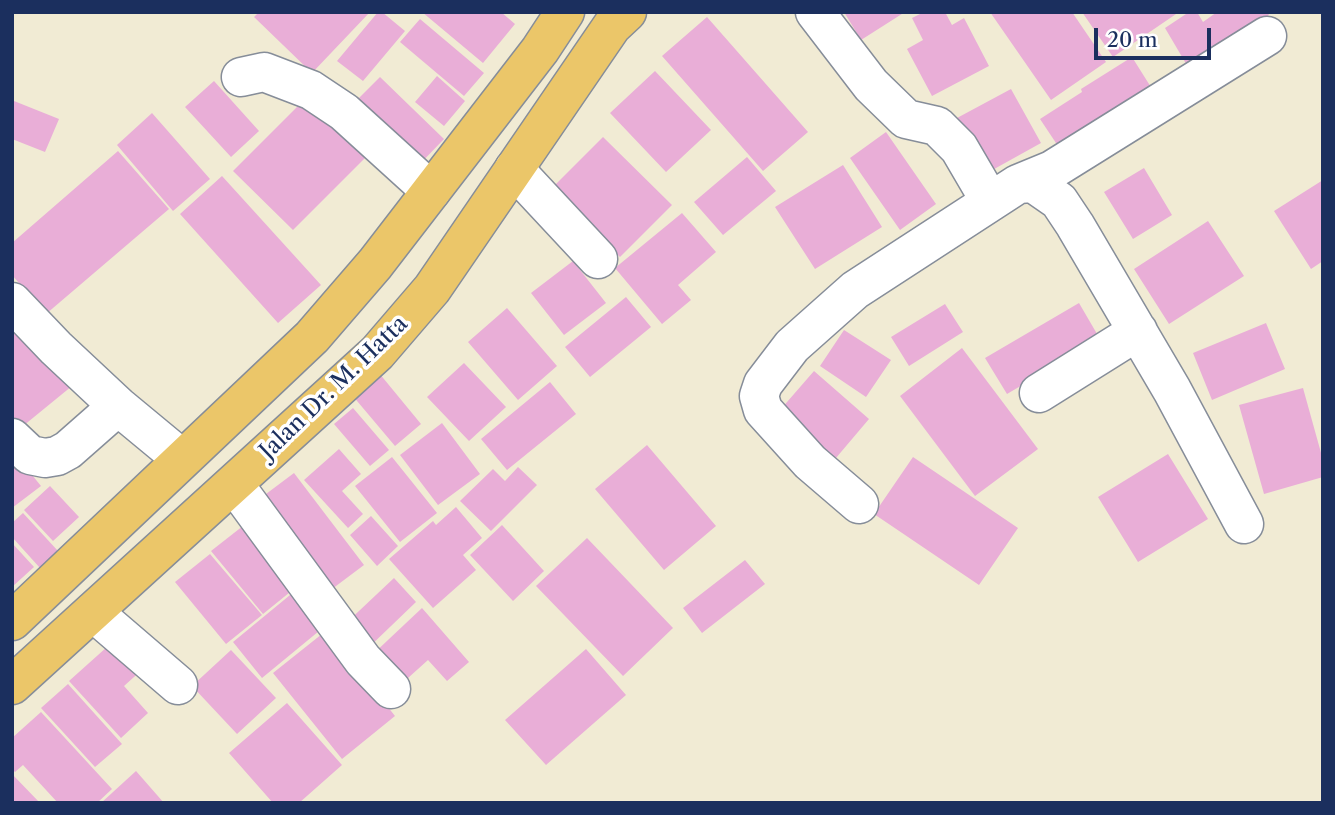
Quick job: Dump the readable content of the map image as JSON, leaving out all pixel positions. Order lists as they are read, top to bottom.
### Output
{
  "streets": {
    "main road": ["Jalan Dr. M. Hatta"]
  },
  "scale_bar": "20 m"
}
